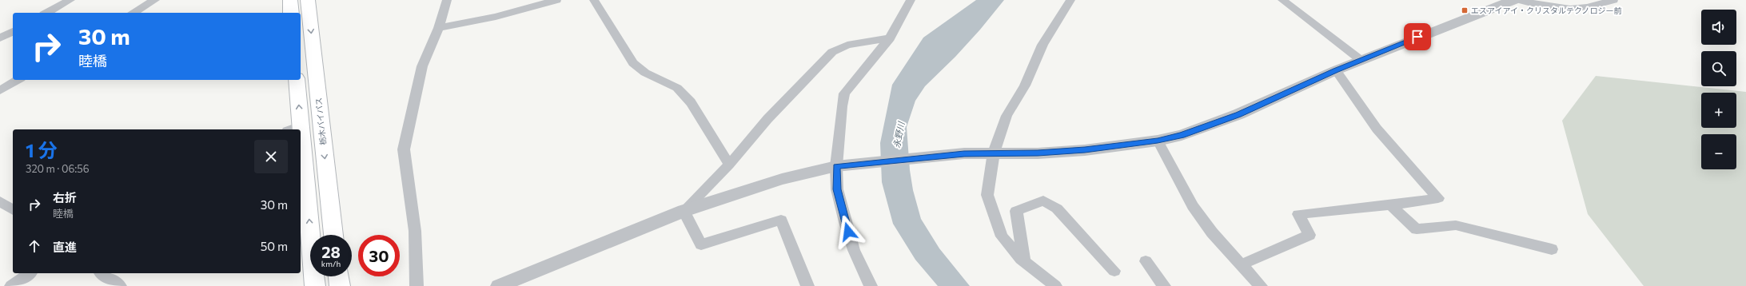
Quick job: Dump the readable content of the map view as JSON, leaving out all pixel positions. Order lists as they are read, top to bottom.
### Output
{
  "streets": {
    "main road": ["栃木バイパス"]
  },
  "water": ["永野川"],
  "places": {
    "transit": ["エスアイアイ・クリスタルテクノロジー前"]
  },
  "page": {
    "map_buttons": ["+", "−"],
    "turn": ["30 m", "睦橋"],
    "heading": ["1 分", "320 m · 06:56"],
    "list": [
      {
        "name": "右折",
        "note": "睦橋",
        "value": "30 m"
      },
      {
        "name": "直進",
        "value": "50 m"
      }
    ],
    "speed": "28 km/h",
    "limit": "30"
  }
}
